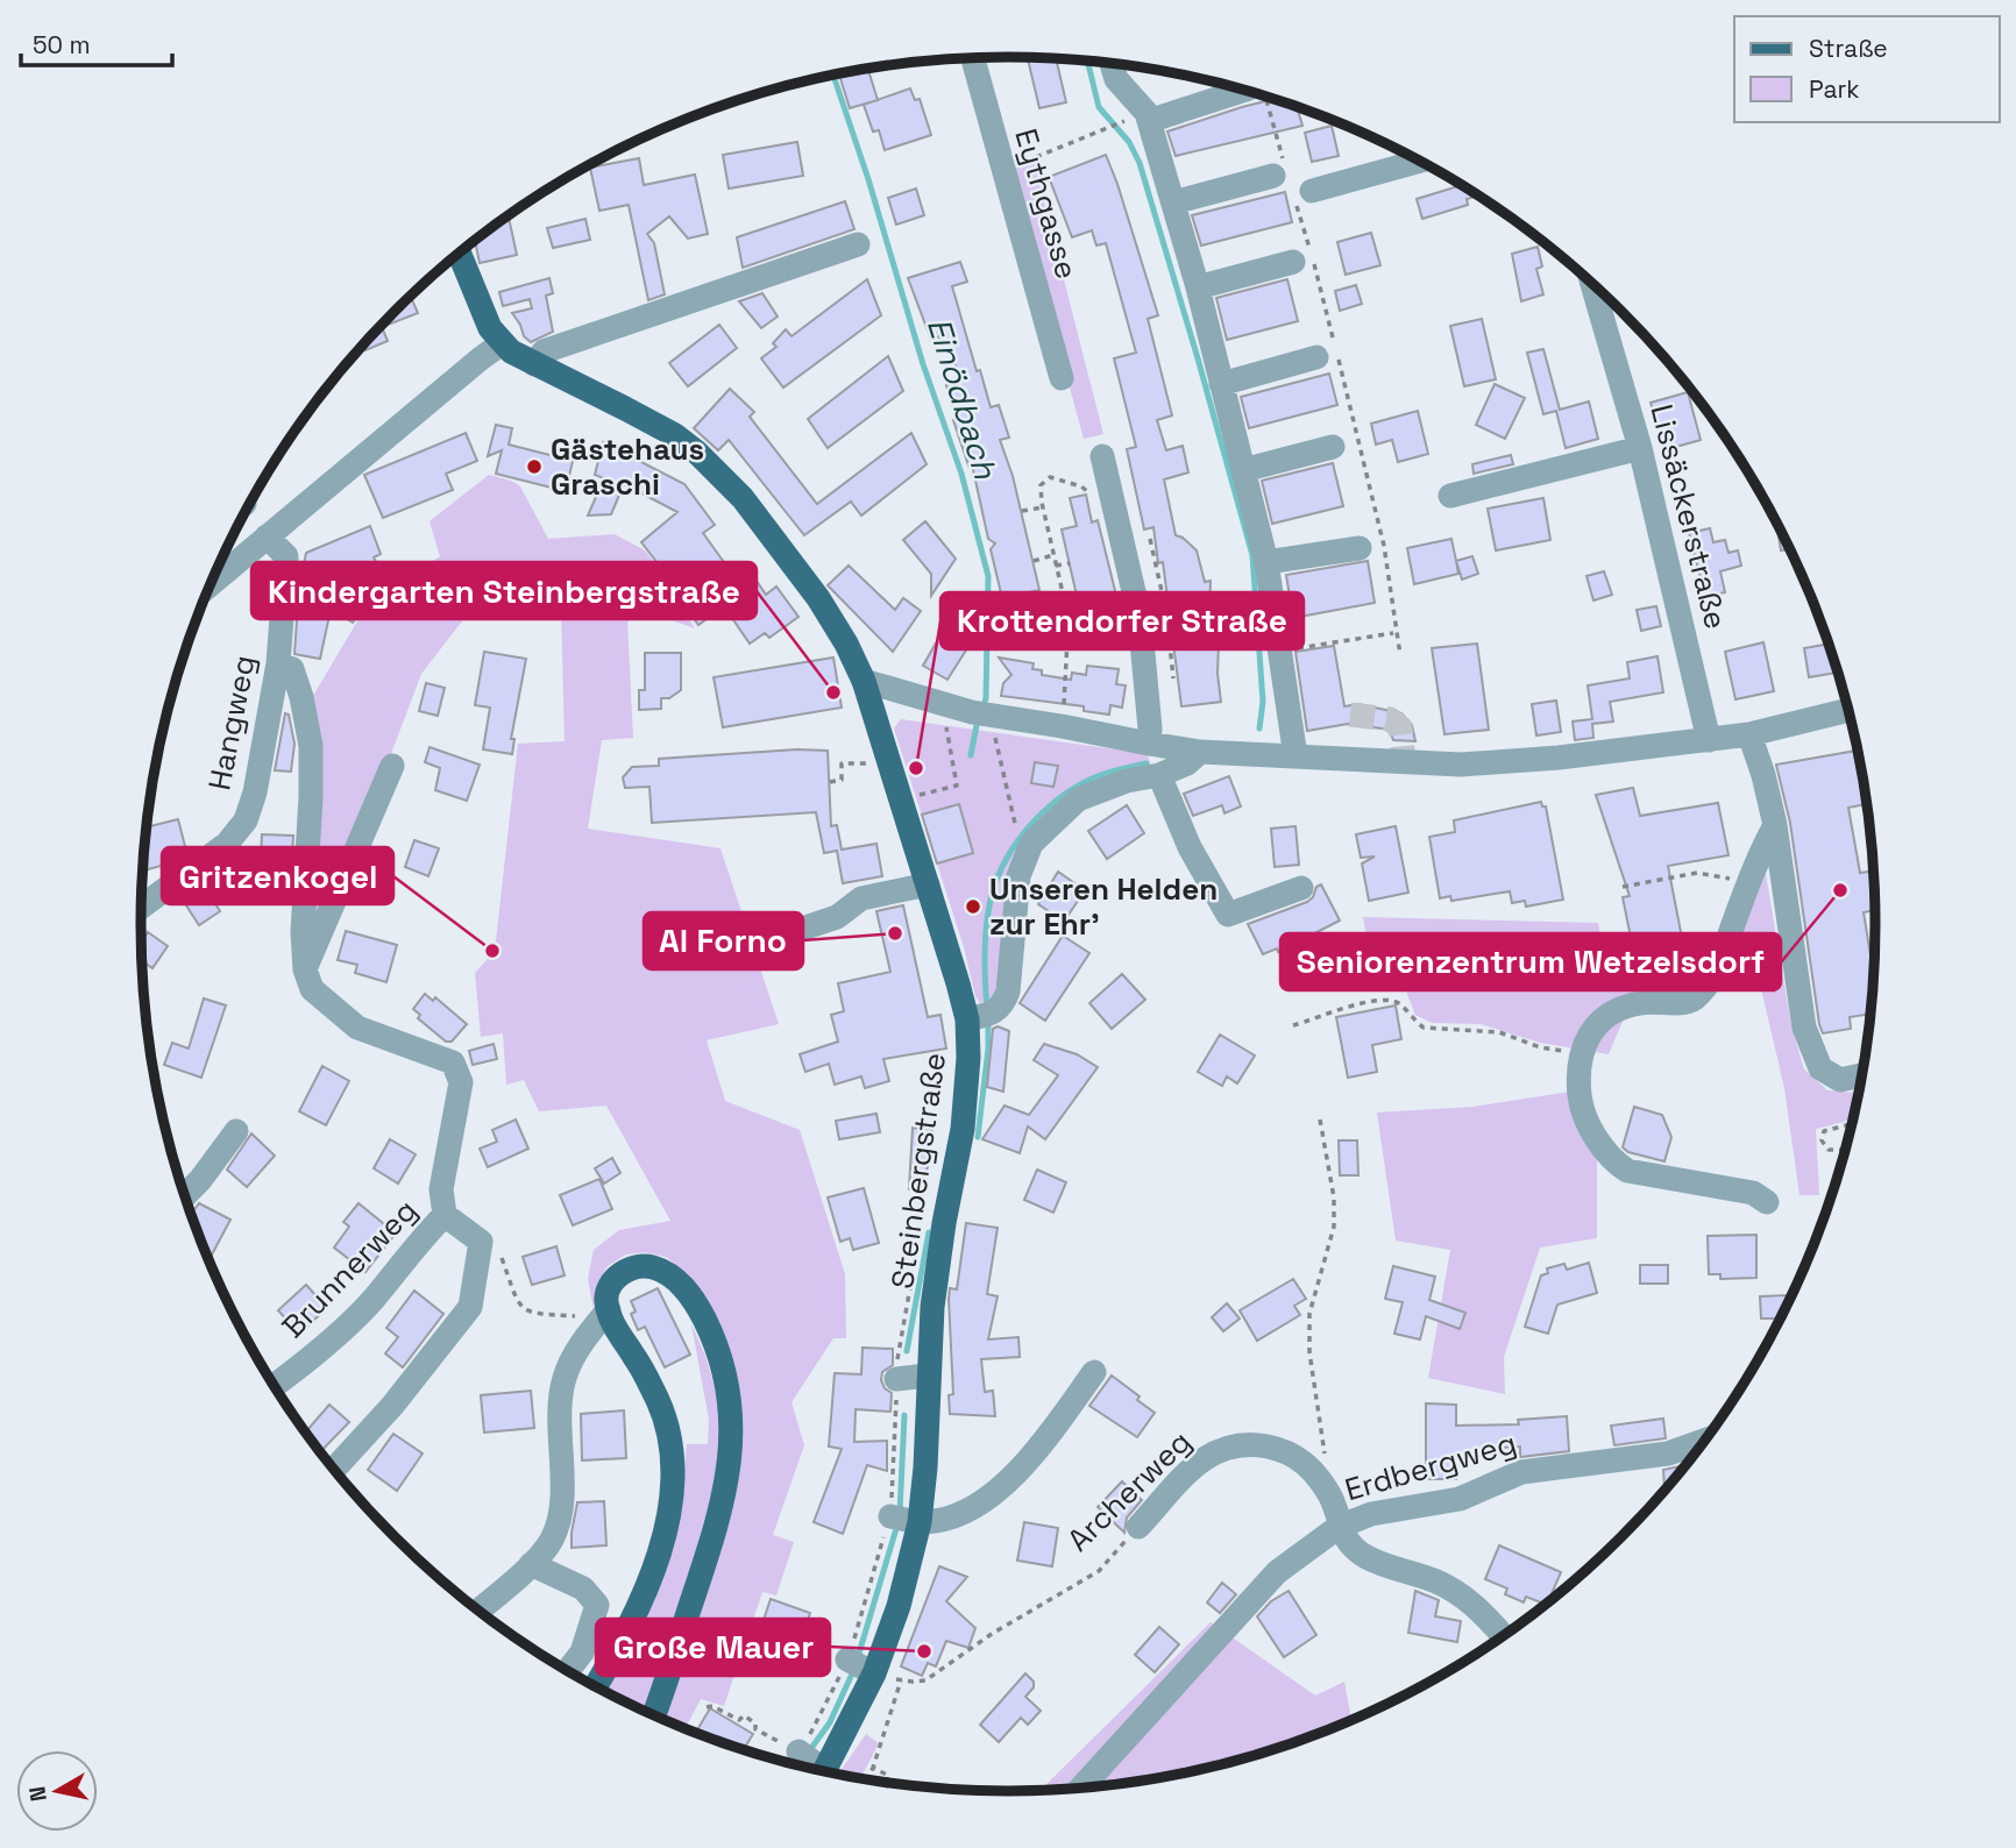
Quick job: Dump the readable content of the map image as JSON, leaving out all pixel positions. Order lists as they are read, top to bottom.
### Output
{
  "streets": {
    "main road": ["Steinbergstraße"],
    "street": [
      "Eythgasse",
      "Lissäckerstraße",
      "Hangweg",
      "Brunnerweg",
      "Erdbergweg",
      "Archerweg"
    ]
  },
  "crossings": [
    ["Steinbergstraße", "Archerweg"],
    ["Erdbergweg", "Archerweg"]
  ],
  "water": ["Einödbach"],
  "places": [
    "Gästehaus Graschi",
    "Kindergarten Steinbergstraße",
    "Krottendorfer Straße",
    "Seniorenzentrum Wetzelsdorf",
    "Unseren Helden zur Ehr'",
    "Al Forno",
    "Gritzenkogel",
    "Große Mauer"
  ],
  "legend": ["Straße", "Park"],
  "scale_bar": "50 m",
  "north": "left"
}
